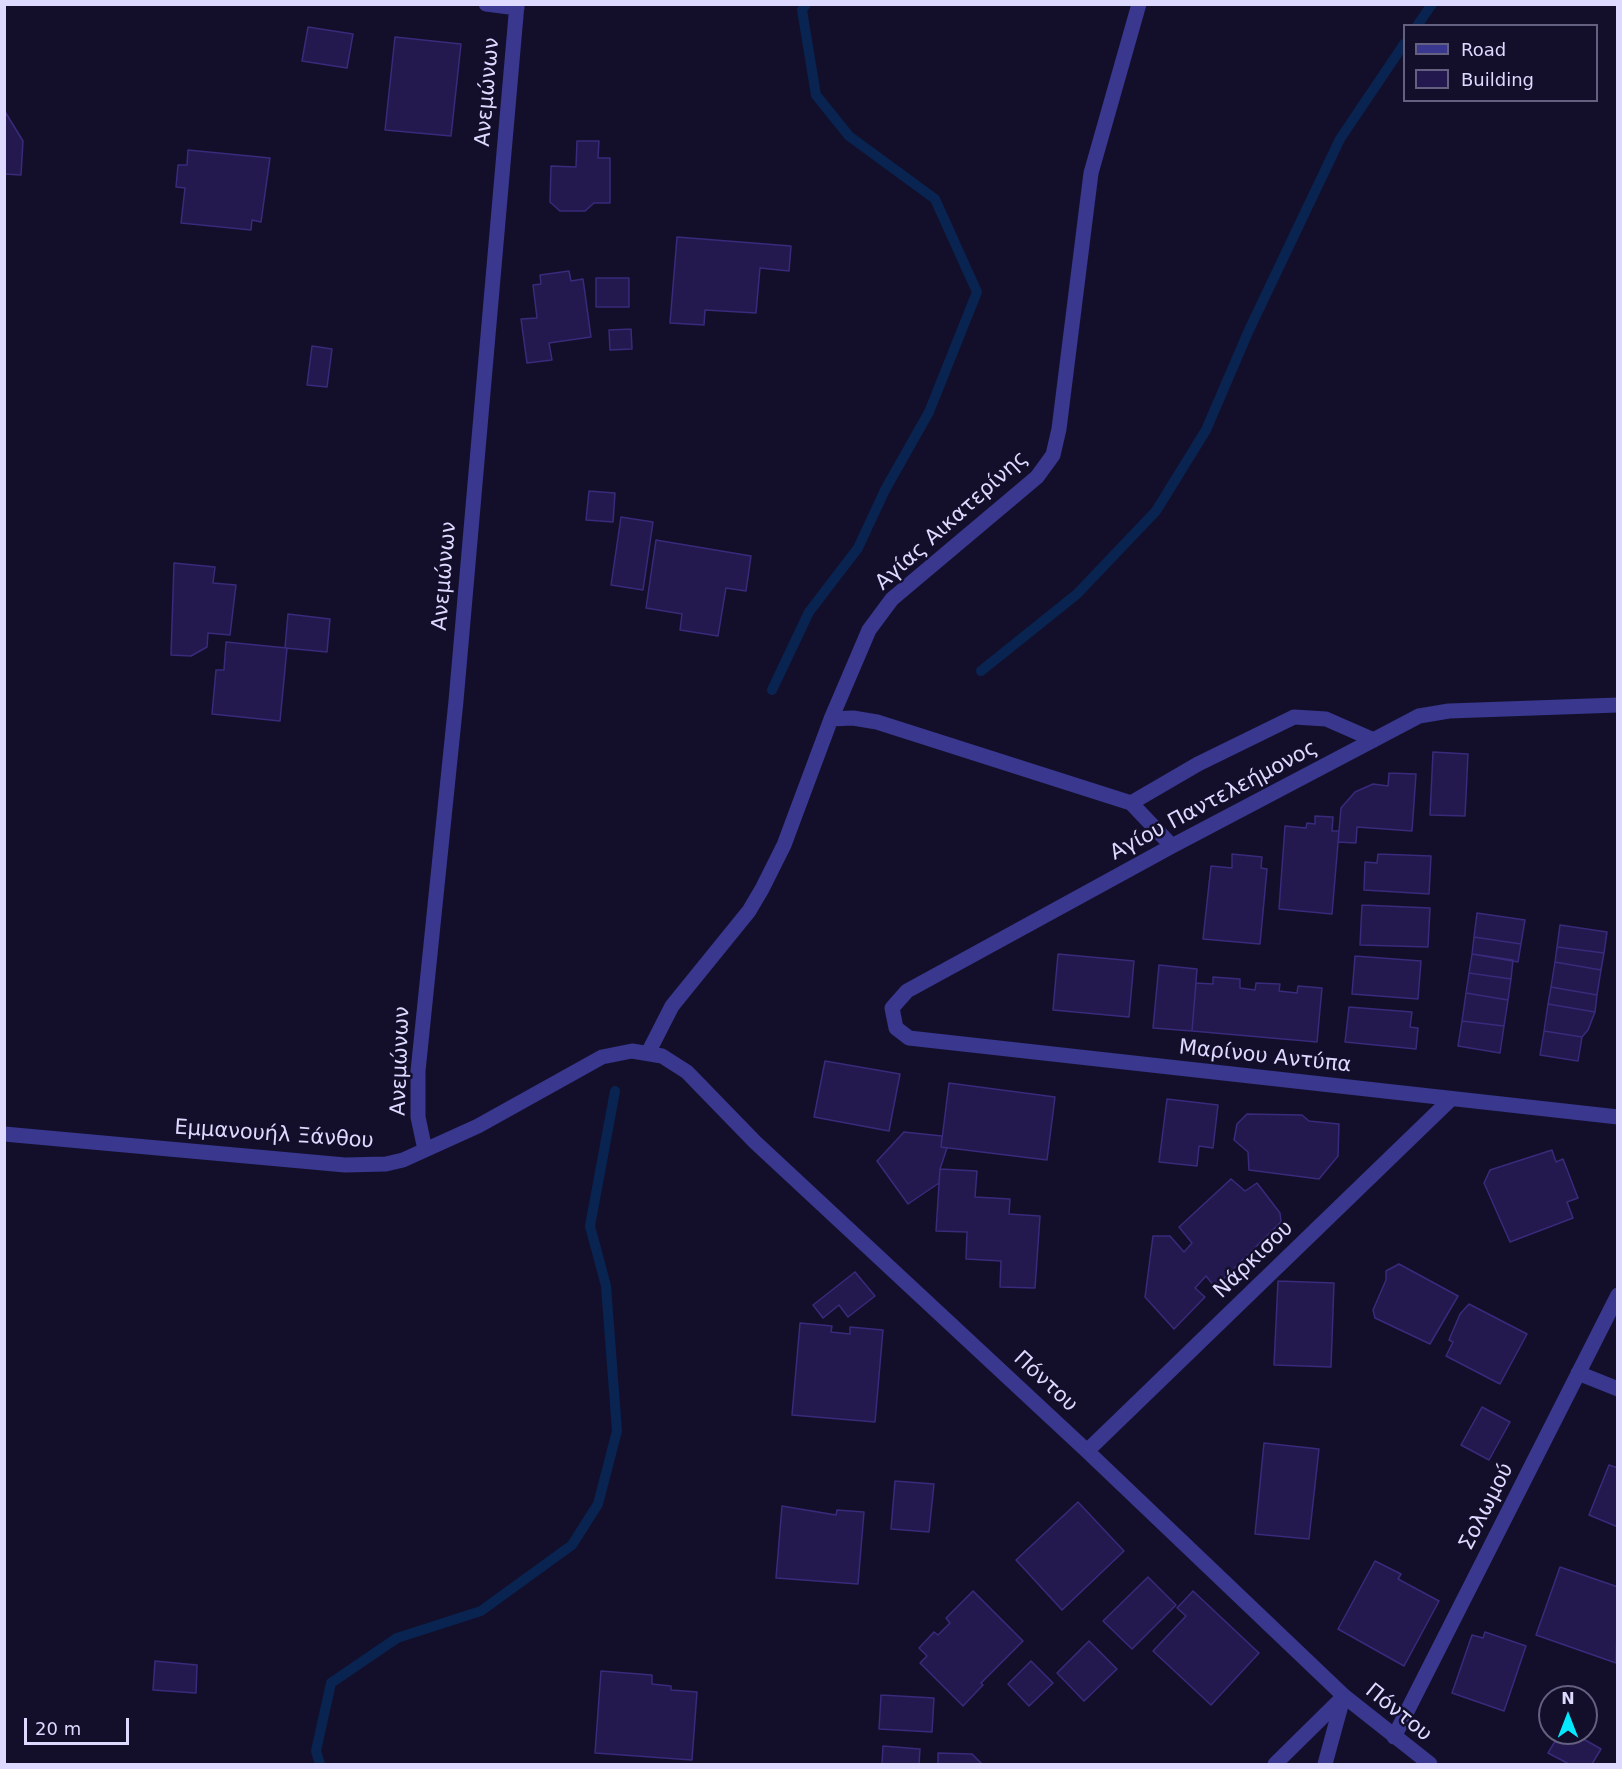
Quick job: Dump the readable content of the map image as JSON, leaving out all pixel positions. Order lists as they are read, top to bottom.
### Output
{
  "streets": {
    "street": [
      "Ανεμώνων",
      "Αγίας Αικατερίνης",
      "Αγίου Παντελεήμονος",
      "Μαρίνου Αντύπα",
      "Εμμανουήλ Ξάνθου",
      "Νάρκισου",
      "Πόντου",
      "Σολωμού"
    ]
  },
  "crossings": [
    ["Ανεμώνων", "Εμμανουήλ Ξάνθου"],
    ["Αγίας Αικατερίνης", "Πόντου"],
    ["Αγίου Παντελεήμονος", "Μαρίνου Αντύπα"],
    ["Μαρίνου Αντύπα", "Νάρκισου"],
    ["Εμμανουήλ Ξάνθου", "Πόντου"],
    ["Νάρκισου", "Πόντου"],
    ["Πόντου", "Σολωμού"]
  ],
  "legend": ["Road", "Building"],
  "scale_bar": "20 m",
  "north": "top"
}
